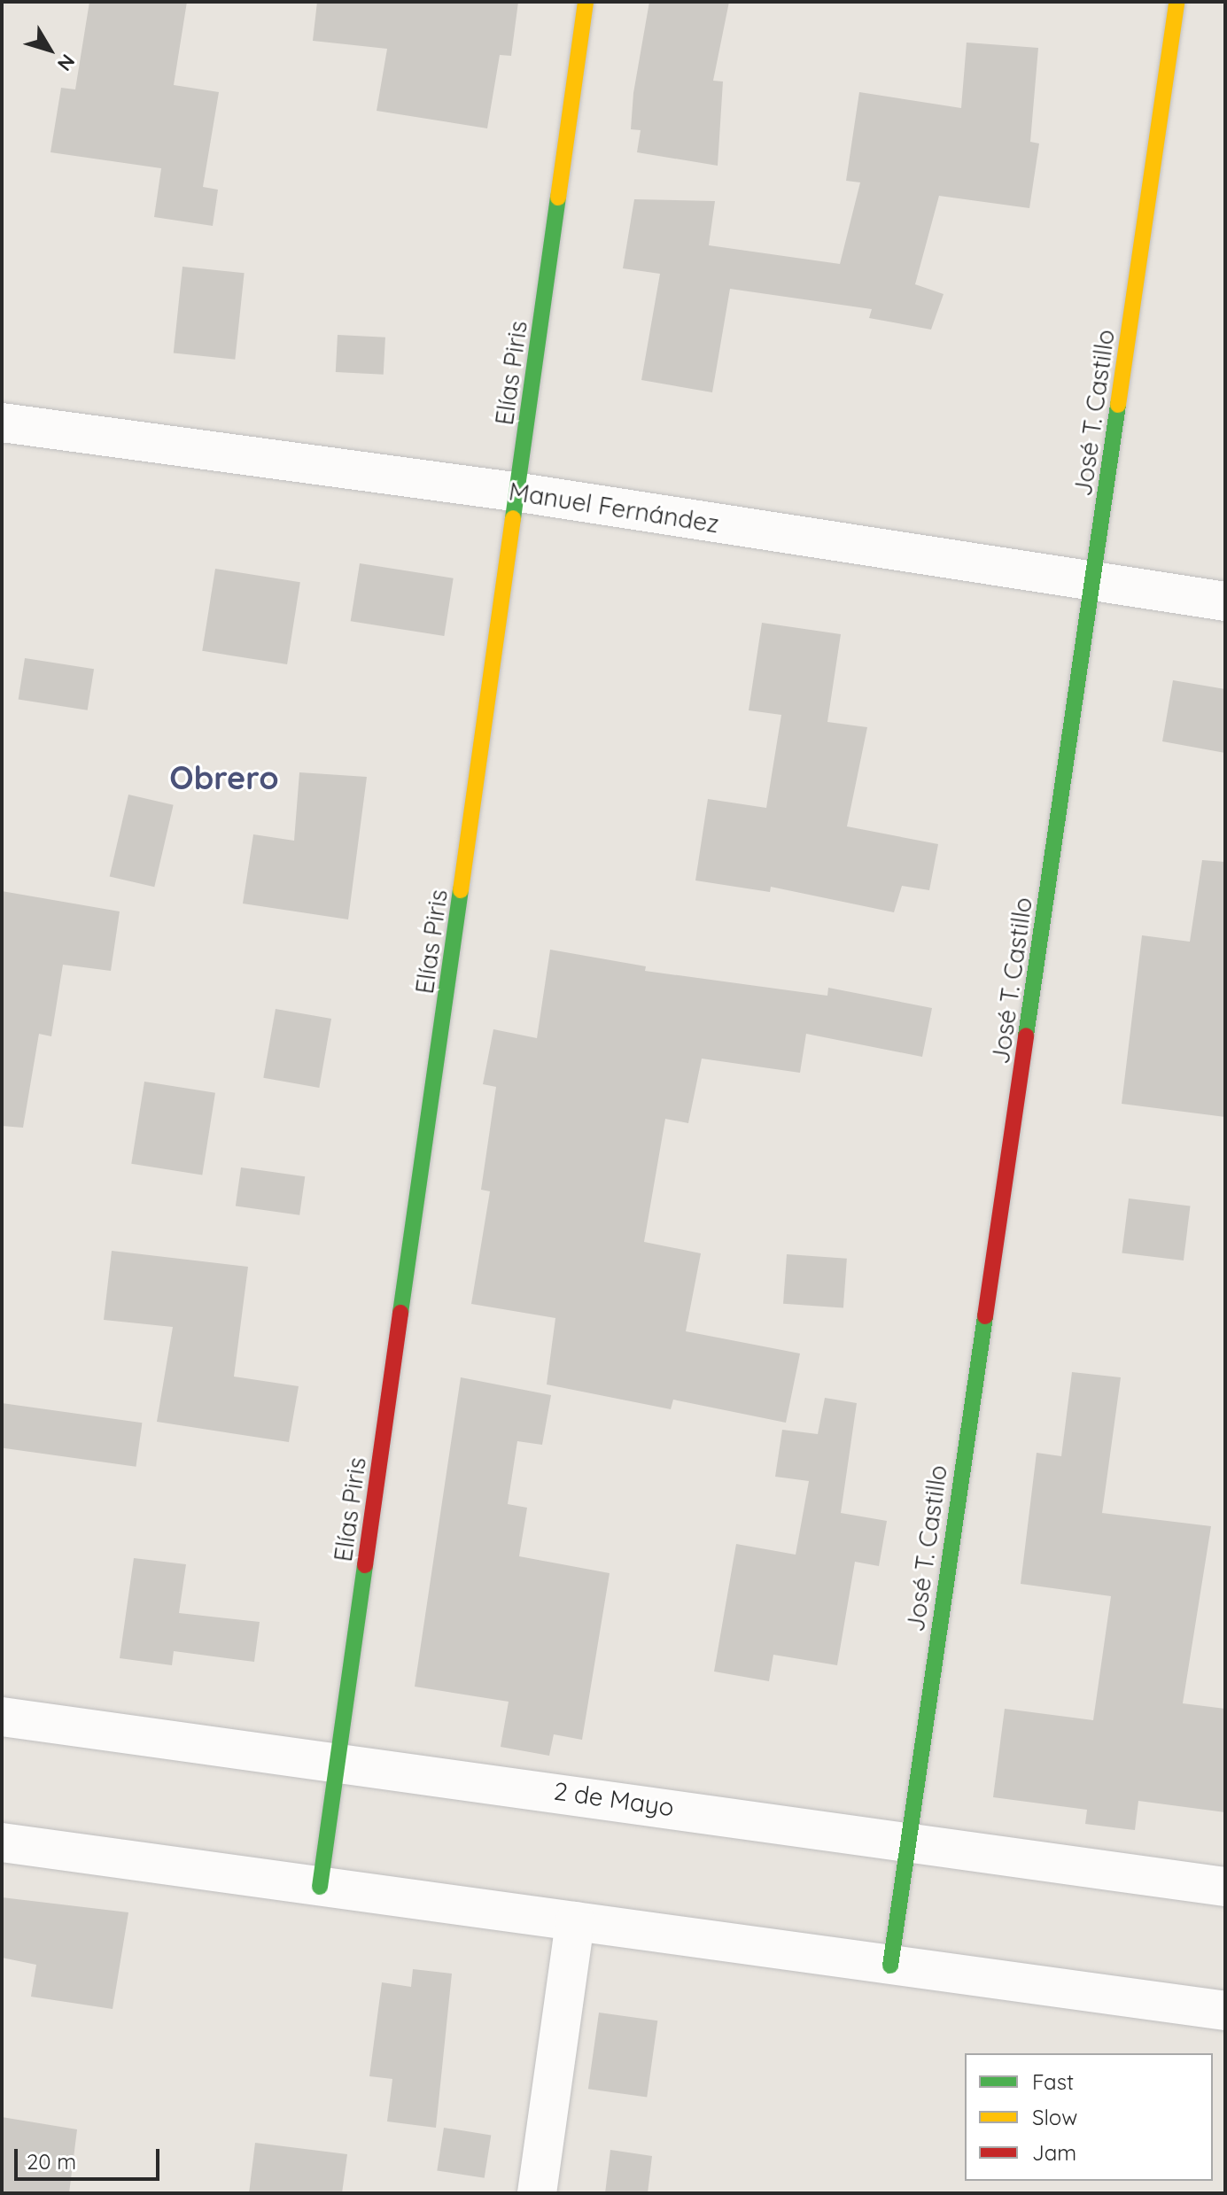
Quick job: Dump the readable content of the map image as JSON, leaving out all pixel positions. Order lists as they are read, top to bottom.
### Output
{
  "streets": {
    "street": [
      "Elías Piris",
      "José T. Castillo",
      "Manuel Fernández",
      "2 de Mayo"
    ]
  },
  "crossings": [
    ["Elías Piris", "Manuel Fernández"],
    ["Elías Piris", "2 de Mayo"],
    ["José T. Castillo", "Manuel Fernández"],
    ["José T. Castillo", "2 de Mayo"]
  ],
  "districts": ["Obrero"],
  "legend": ["Fast", "Slow", "Jam"],
  "scale_bar": "20 m",
  "north": "bottom right"
}
